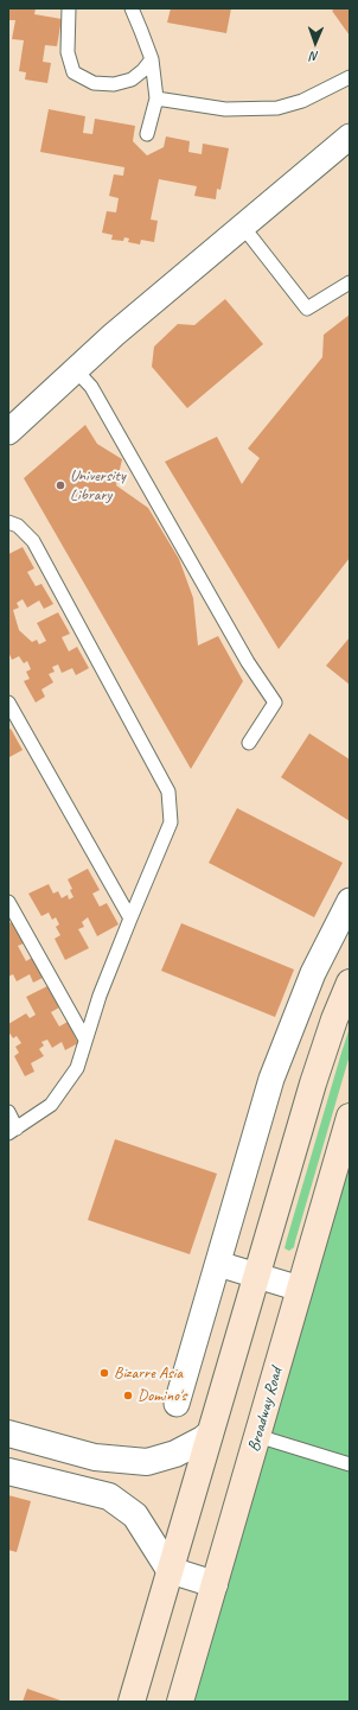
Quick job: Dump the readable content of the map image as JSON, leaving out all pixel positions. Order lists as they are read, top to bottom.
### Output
{
  "streets": {
    "main road": ["Broadway Road"]
  },
  "places": ["University Library", "Bizarre Asia", "Domino's"],
  "north": "bottom"
}
